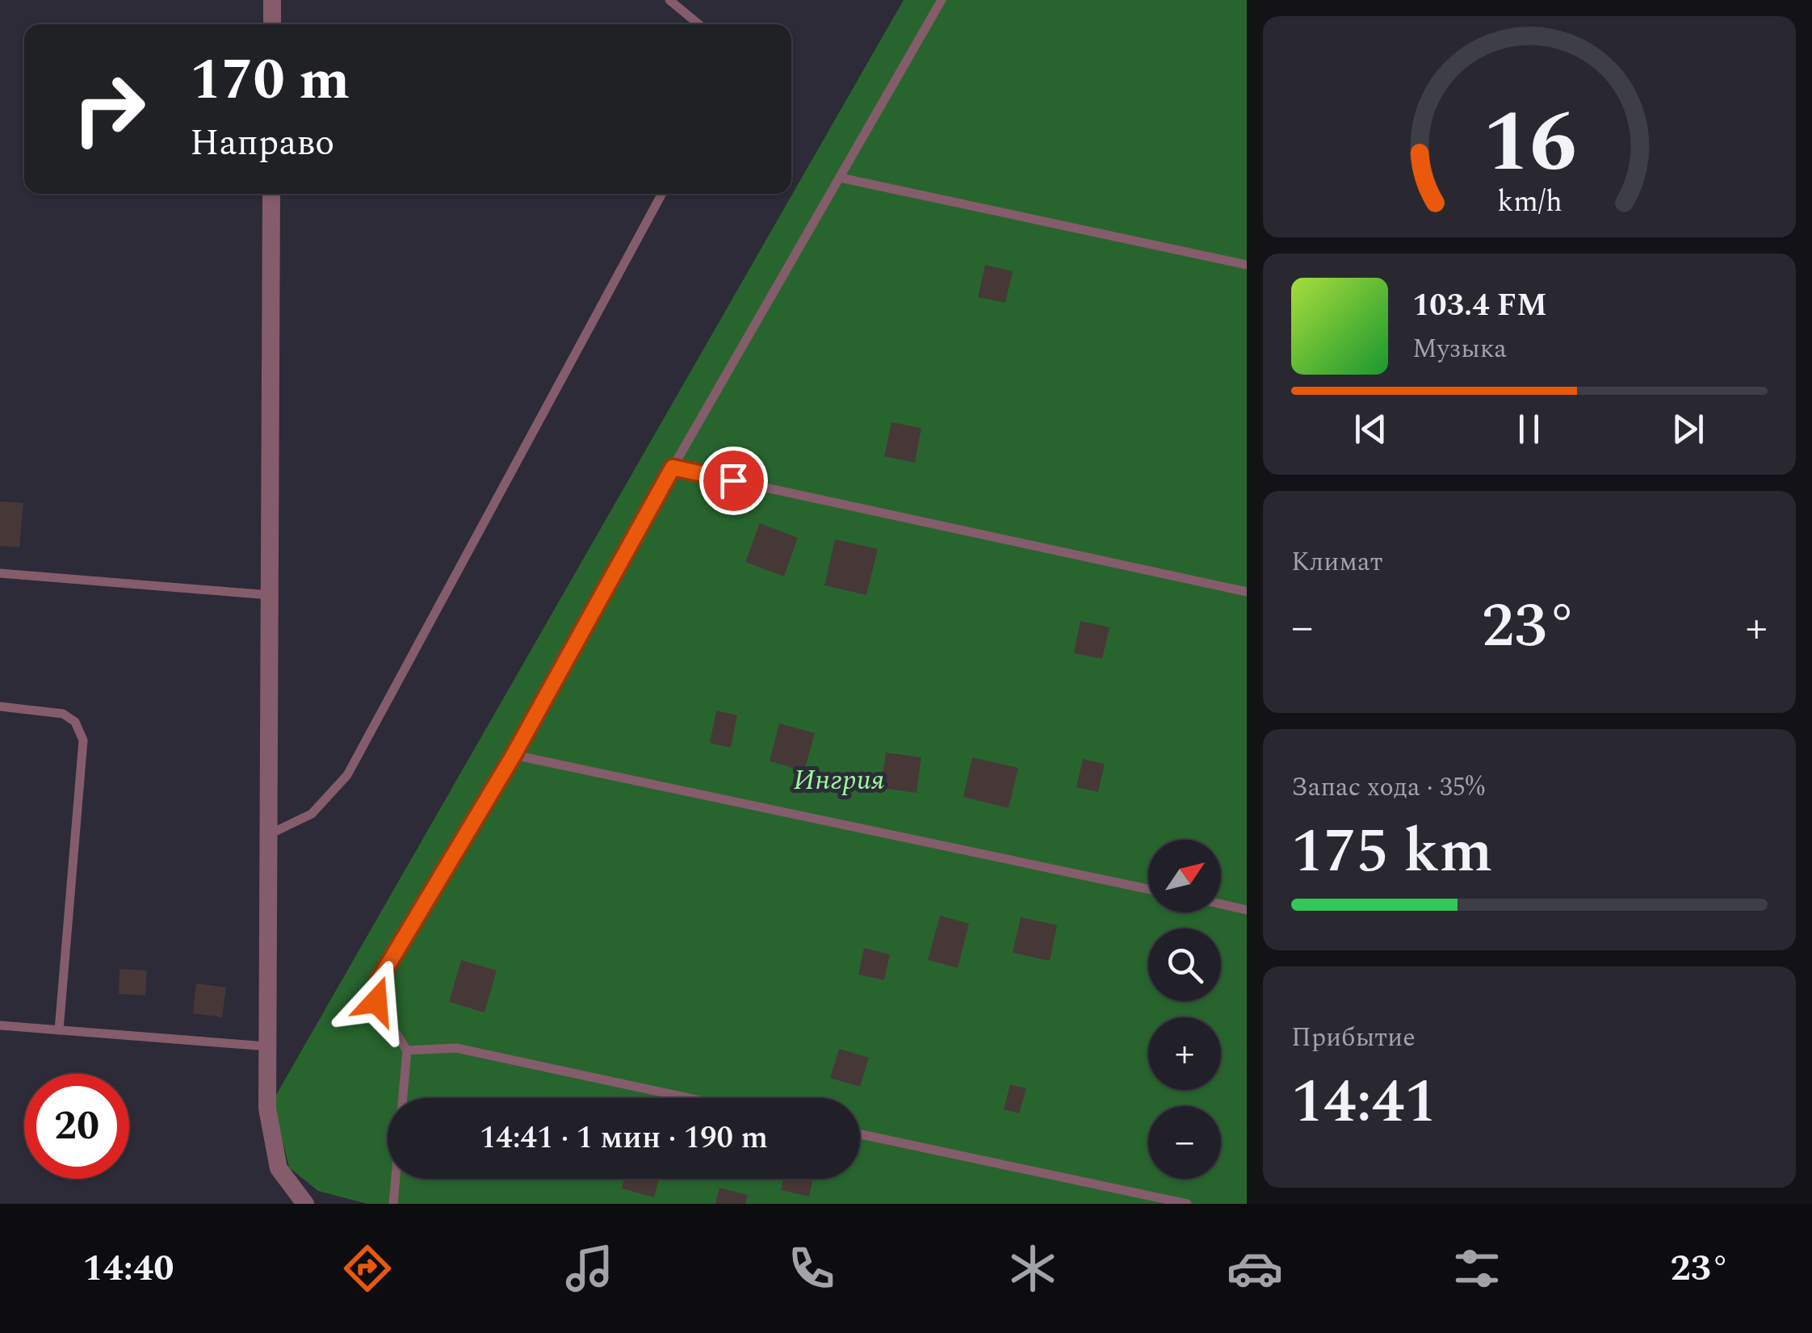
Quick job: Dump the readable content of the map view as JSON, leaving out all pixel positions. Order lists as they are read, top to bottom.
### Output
{
  "parks": ["Ингрия"],
  "north": "top right",
  "page": {
    "turn": ["170 m", "Направо"],
    "song": ["103.4 FM", "Музыка"],
    "tile": [
      "Климат",
      ["Запас хода · 35%", "175 km"],
      ["Прибытие", "14:41"]
    ],
    "heat": ["−", "23°", "+"],
    "map_buttons": ["+", "−"],
    "limit": "20",
    "trip": "14:41 · 1 мин · 190 m",
    "tabs": ["14:40", "23°"],
    "gauge": ["16", "km/h"]
  }
}
